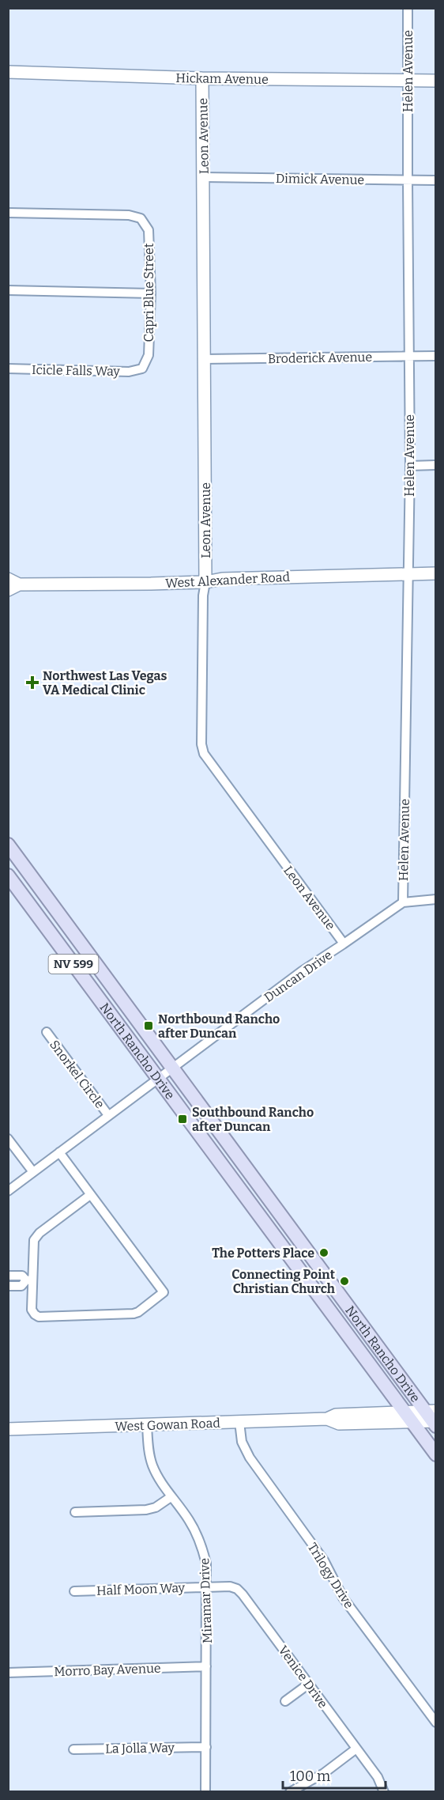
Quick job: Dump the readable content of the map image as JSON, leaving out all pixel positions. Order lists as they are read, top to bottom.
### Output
{
  "streets": {
    "main road": ["NV 599", "North Rancho Drive"],
    "street": [
      "Helen Avenue",
      "Hickam Avenue",
      "Leon Avenue",
      "Dimick Avenue",
      "Capri Blue Street",
      "Broderick Avenue",
      "Icicle Falls Way",
      "West Alexander Road",
      "Duncan Drive",
      "Snorkel Circle",
      "West Gowan Road",
      "Trilogy Drive",
      "Half Moon Way",
      "Miramar Drive",
      "Morro Bay Avenue",
      "Venice Drive",
      "La Jolla Way"
    ]
  },
  "crossings": [
    ["Helen Avenue", "Hickam Avenue"],
    ["Helen Avenue", "Dimick Avenue"],
    ["Helen Avenue", "Broderick Avenue"],
    ["Helen Avenue", "West Alexander Road"],
    ["Helen Avenue", "Duncan Drive"],
    ["Hickam Avenue", "Leon Avenue"],
    ["Leon Avenue", "Dimick Avenue"],
    ["Leon Avenue", "Broderick Avenue"],
    ["Leon Avenue", "West Alexander Road"],
    ["Leon Avenue", "Duncan Drive"],
    ["Capri Blue Street", "Icicle Falls Way"],
    ["Duncan Drive", "North Rancho Drive"],
    ["Duncan Drive", "Snorkel Circle"],
    ["North Rancho Drive", "West Gowan Road"],
    ["West Gowan Road", "Trilogy Drive"],
    ["West Gowan Road", "Miramar Drive"],
    ["Half Moon Way", "Miramar Drive"],
    ["Half Moon Way", "Venice Drive"],
    ["Miramar Drive", "Morro Bay Avenue"],
    ["Miramar Drive", "Venice Drive"],
    ["Miramar Drive", "La Jolla Way"]
  ],
  "places": {
    "health": ["Northwest Las Vegas VA Medical Clinic"],
    "transit": ["Northbound Rancho after Duncan", "Southbound Rancho after Duncan"],
    "other": ["The Potters Place", "Connecting Point Christian Church"]
  },
  "scale_bar": "100 m"
}
